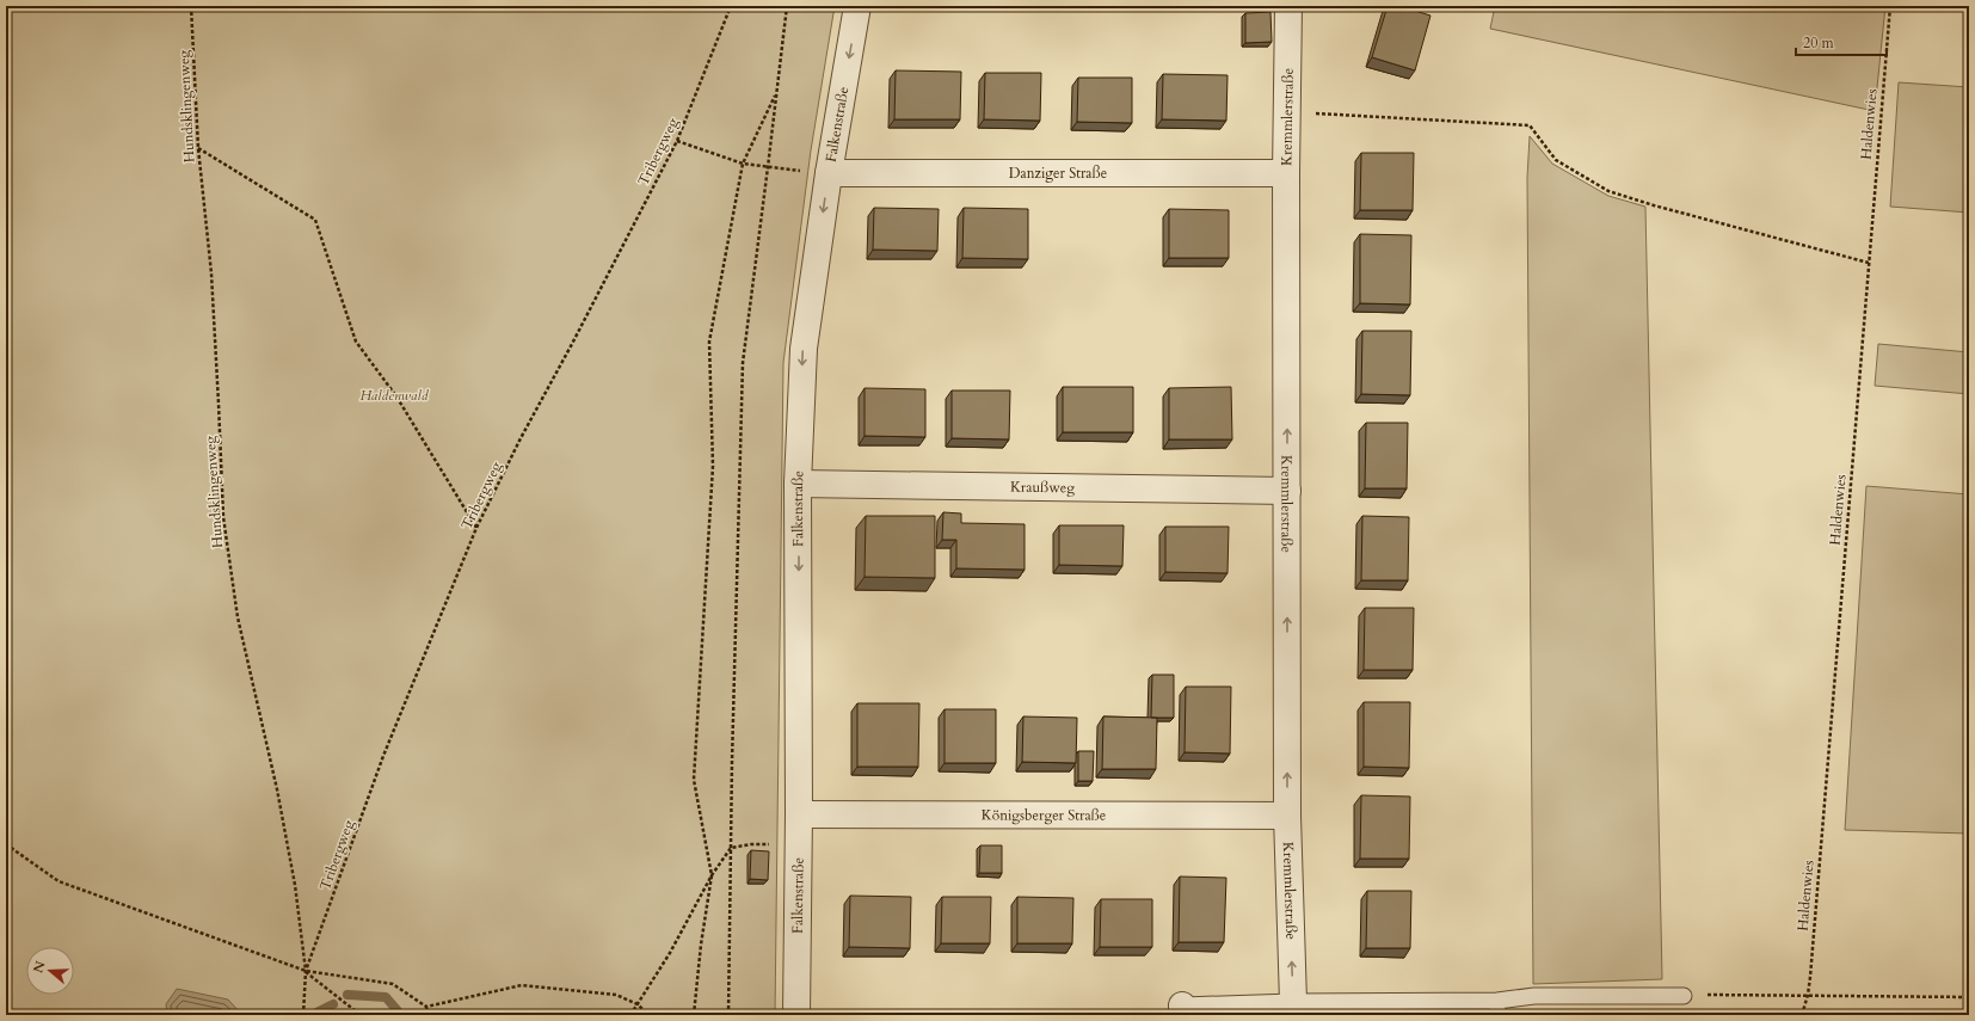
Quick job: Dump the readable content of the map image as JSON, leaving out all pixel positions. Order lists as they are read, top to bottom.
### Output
{
  "streets": {
    "street": [
      "Kremmlerstraße",
      "Falkenstraße",
      "Danziger Straße",
      "Kraußweg",
      "Königsberger Straße"
    ],
    "path": ["Hundsklingenweg", "Haldenwies", "Tribergweg"]
  },
  "crossings": [
    ["Hundsklingenweg", "Tribergweg"],
    ["Kremmlerstraße", "Danziger Straße"],
    ["Kremmlerstraße", "Kraußweg"],
    ["Kremmlerstraße", "Königsberger Straße"],
    ["Falkenstraße", "Danziger Straße"],
    ["Falkenstraße", "Kraußweg"],
    ["Falkenstraße", "Königsberger Straße"]
  ],
  "one_way": ["Kremmlerstraße", "Falkenstraße"],
  "parks": ["Haldenwald"],
  "scale_bar": "20 m",
  "north": "left"
}
